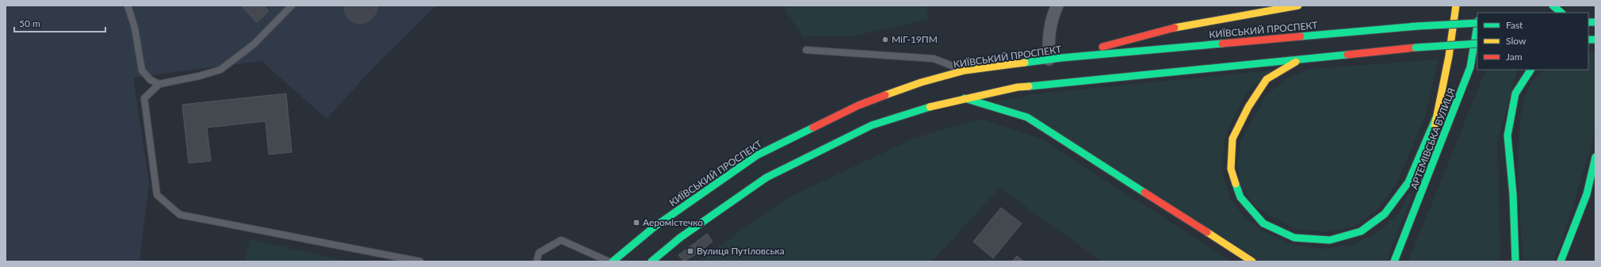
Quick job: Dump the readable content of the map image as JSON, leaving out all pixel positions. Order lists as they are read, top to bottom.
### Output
{
  "streets": {
    "main road": ["КИЇВСЬКИЙ ПРОСПЕКТ", "АРТЕМІВСЬКА ВУЛИЦЯ"]
  },
  "places": {
    "other": ["МіГ-19ПМ"],
    "transit": ["Аеромістечко", "Вулиця Путіловська"]
  },
  "legend": ["Fast", "Slow", "Jam"],
  "scale_bar": "50 m"
}
